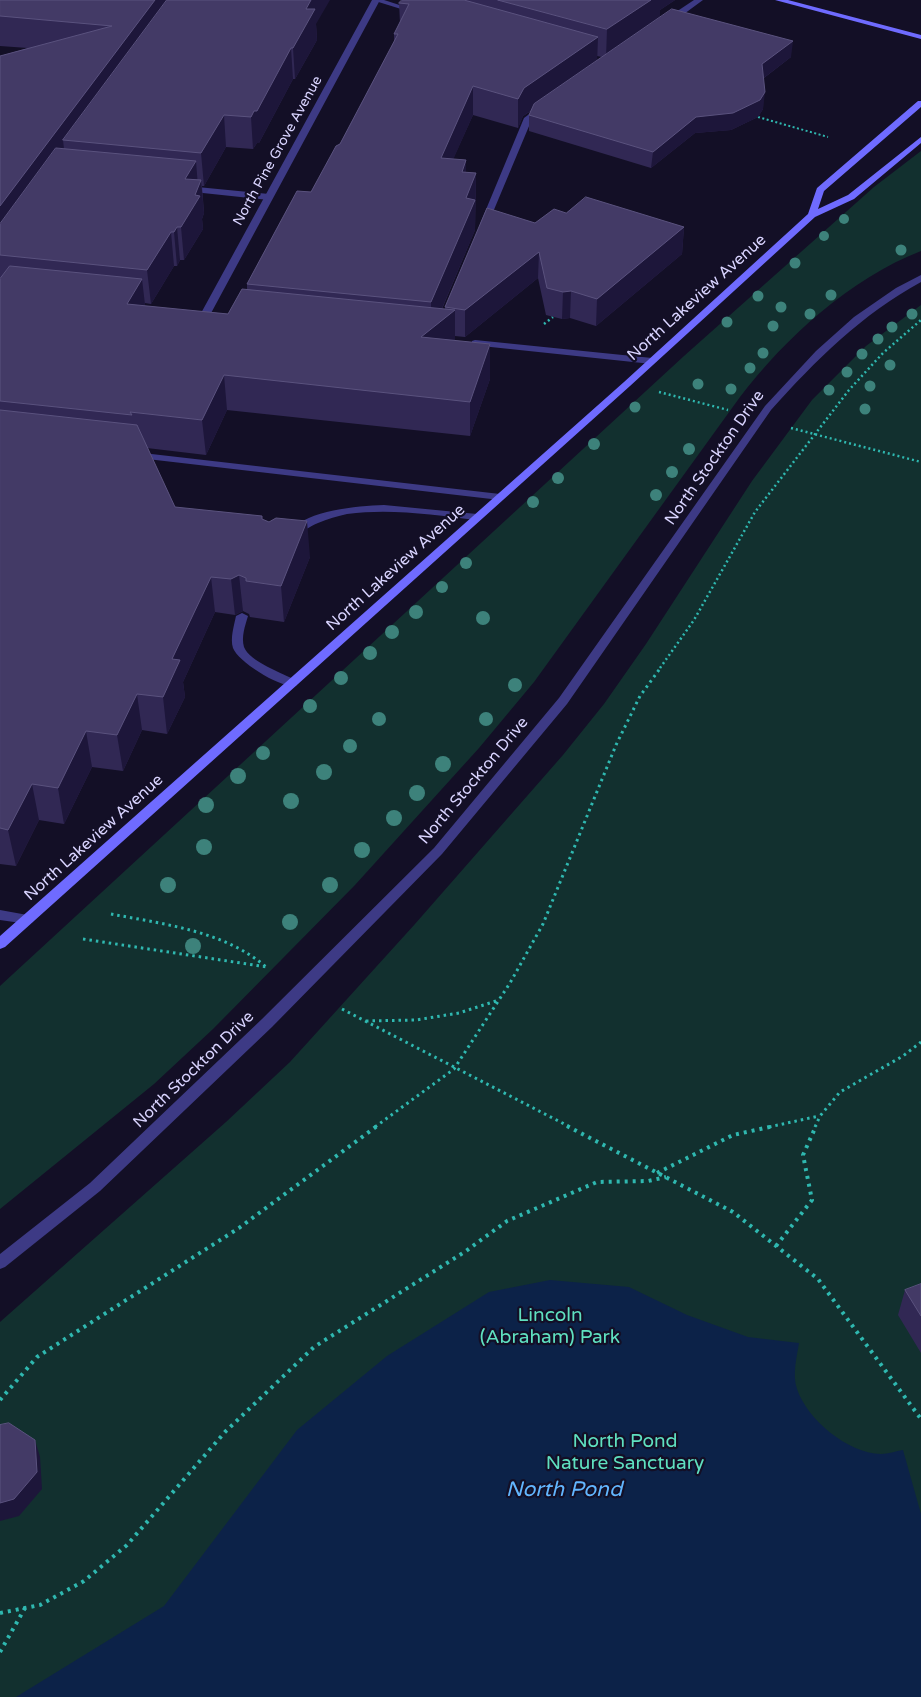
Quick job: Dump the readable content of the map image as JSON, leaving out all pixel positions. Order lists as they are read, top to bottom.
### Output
{
  "streets": {
    "main road": ["North Lakeview Avenue"],
    "street": ["North Pine Grove Avenue", "North Stockton Drive"]
  },
  "water": ["North Pond"],
  "parks": ["Lincoln (Abraham) Park", "North Pond Nature Sanctuary"]
}
